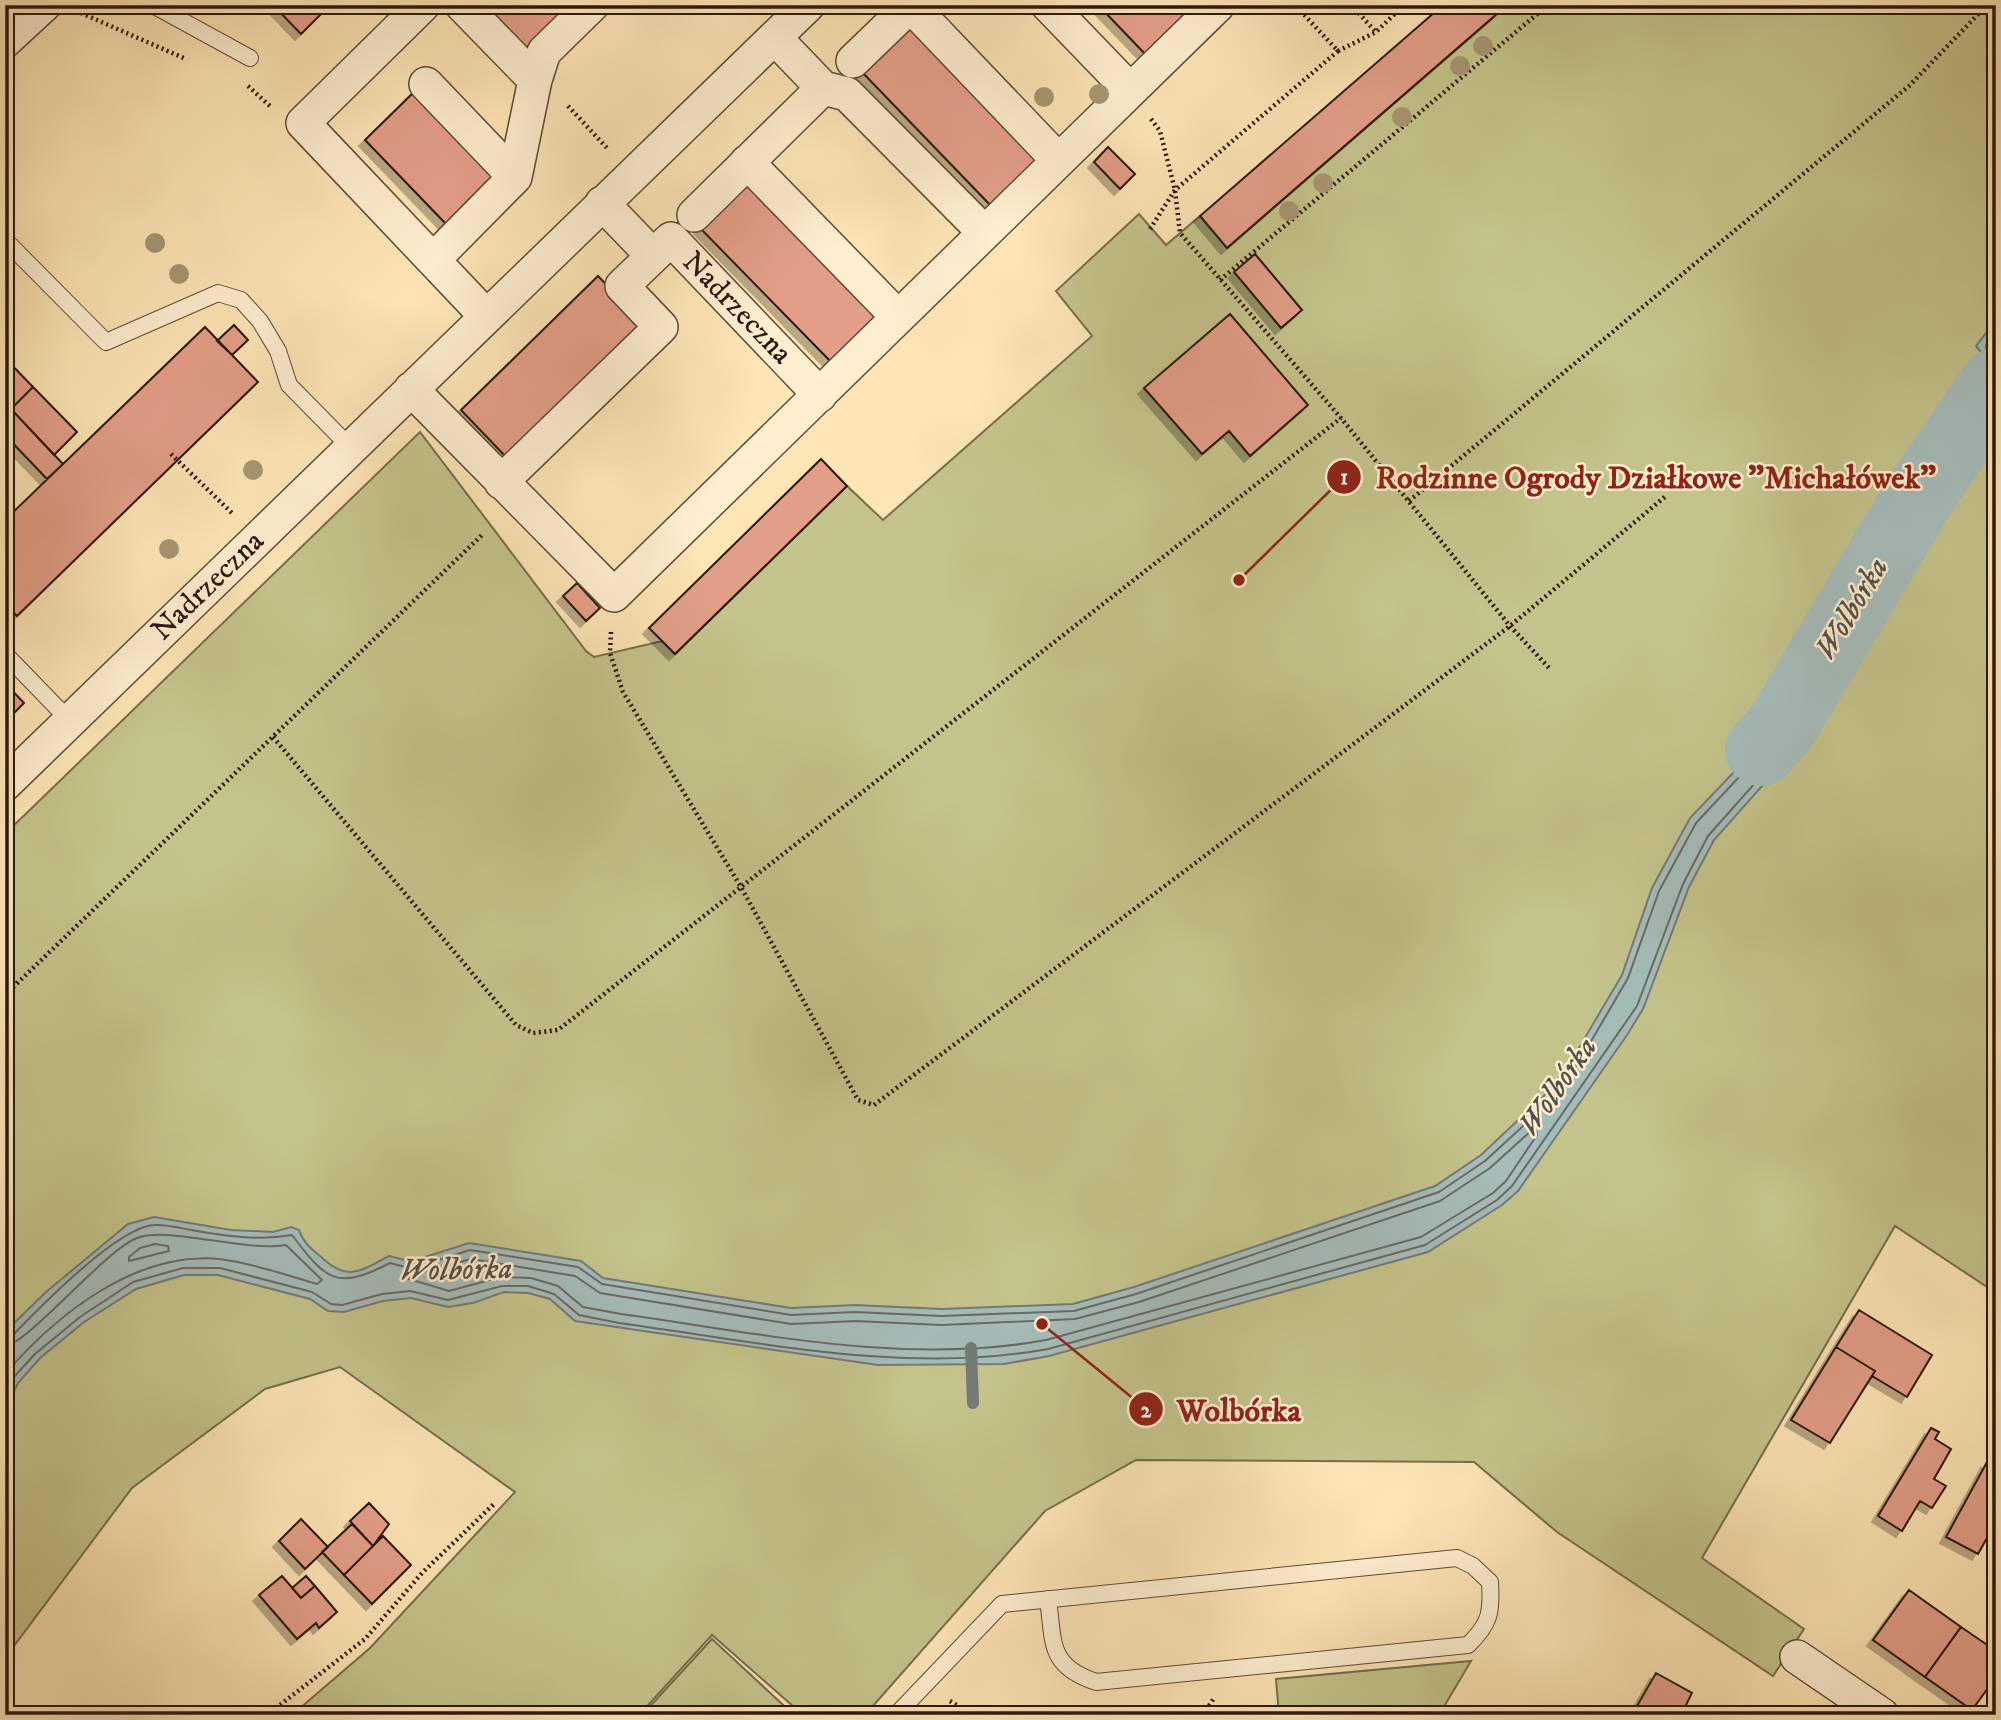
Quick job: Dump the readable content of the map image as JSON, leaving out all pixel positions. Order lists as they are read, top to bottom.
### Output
{
  "streets": {
    "street": ["Nadrzeczna"]
  },
  "water": ["Wolbórka"],
  "places": ["Rodzinne Ogrody Działkowe \"Michałówek\"", "Wolbórka"]
}
